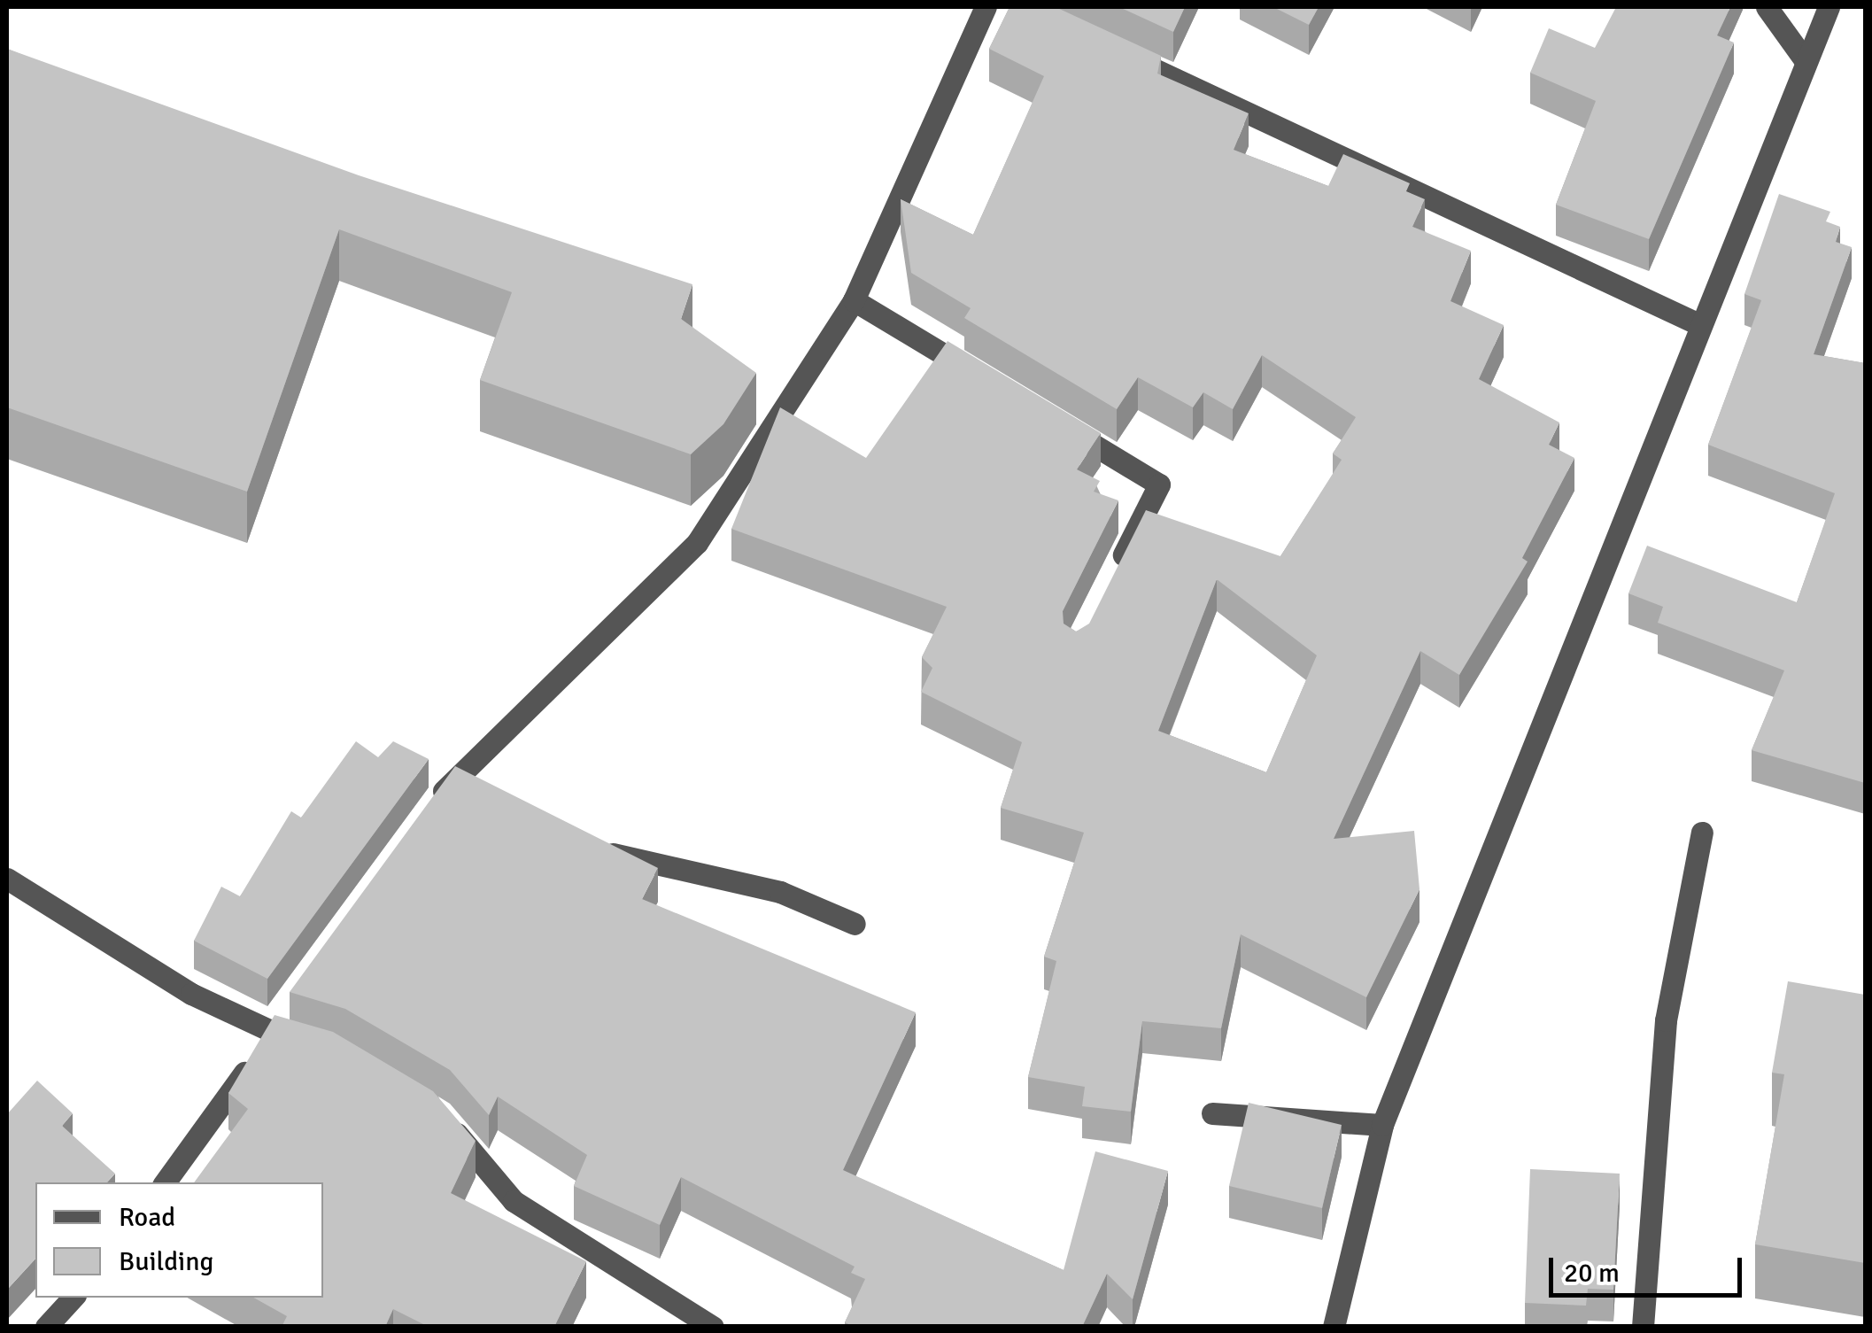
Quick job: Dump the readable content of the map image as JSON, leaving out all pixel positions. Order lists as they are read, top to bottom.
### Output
{
  "legend": ["Road", "Building"],
  "scale_bar": "20 m"
}
